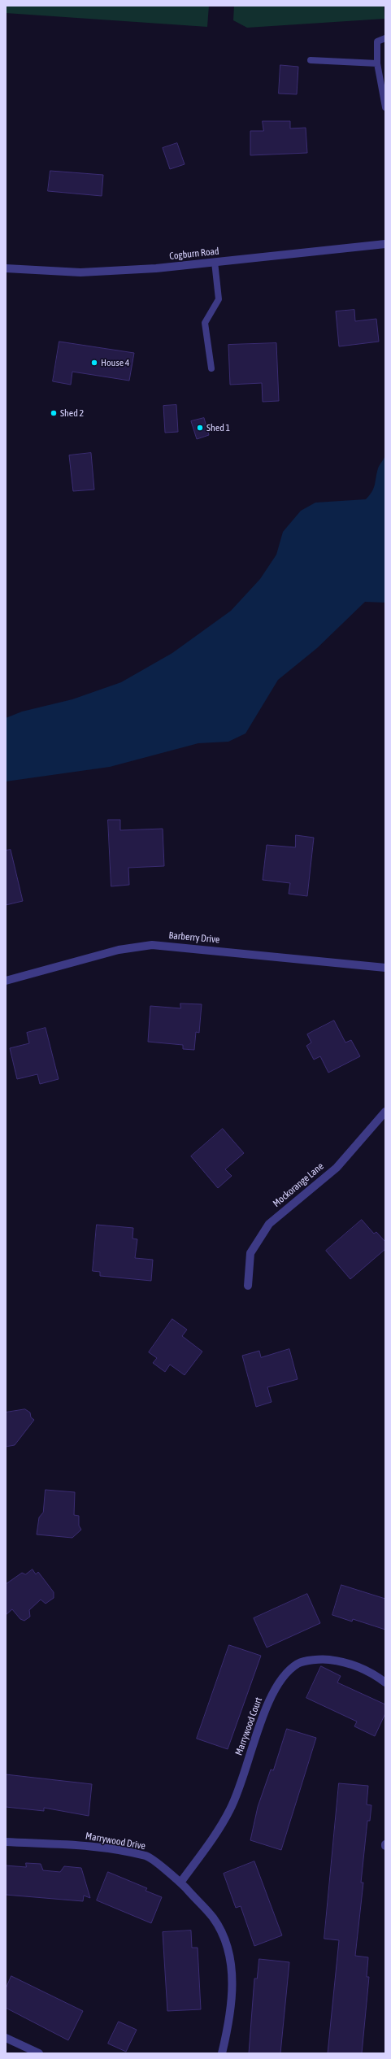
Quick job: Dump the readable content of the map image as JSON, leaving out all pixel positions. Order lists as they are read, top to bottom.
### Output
{
  "streets": {
    "street": [
      "Cogburn Road",
      "Barberry Drive",
      "Mockorange Lane",
      "Marrywood Court",
      "Marrywood Drive"
    ]
  },
  "crossings": [
    ["Marrywood Court", "Marrywood Drive"]
  ],
  "places": ["House 4", "Shed 2", "Shed 1"]
}
